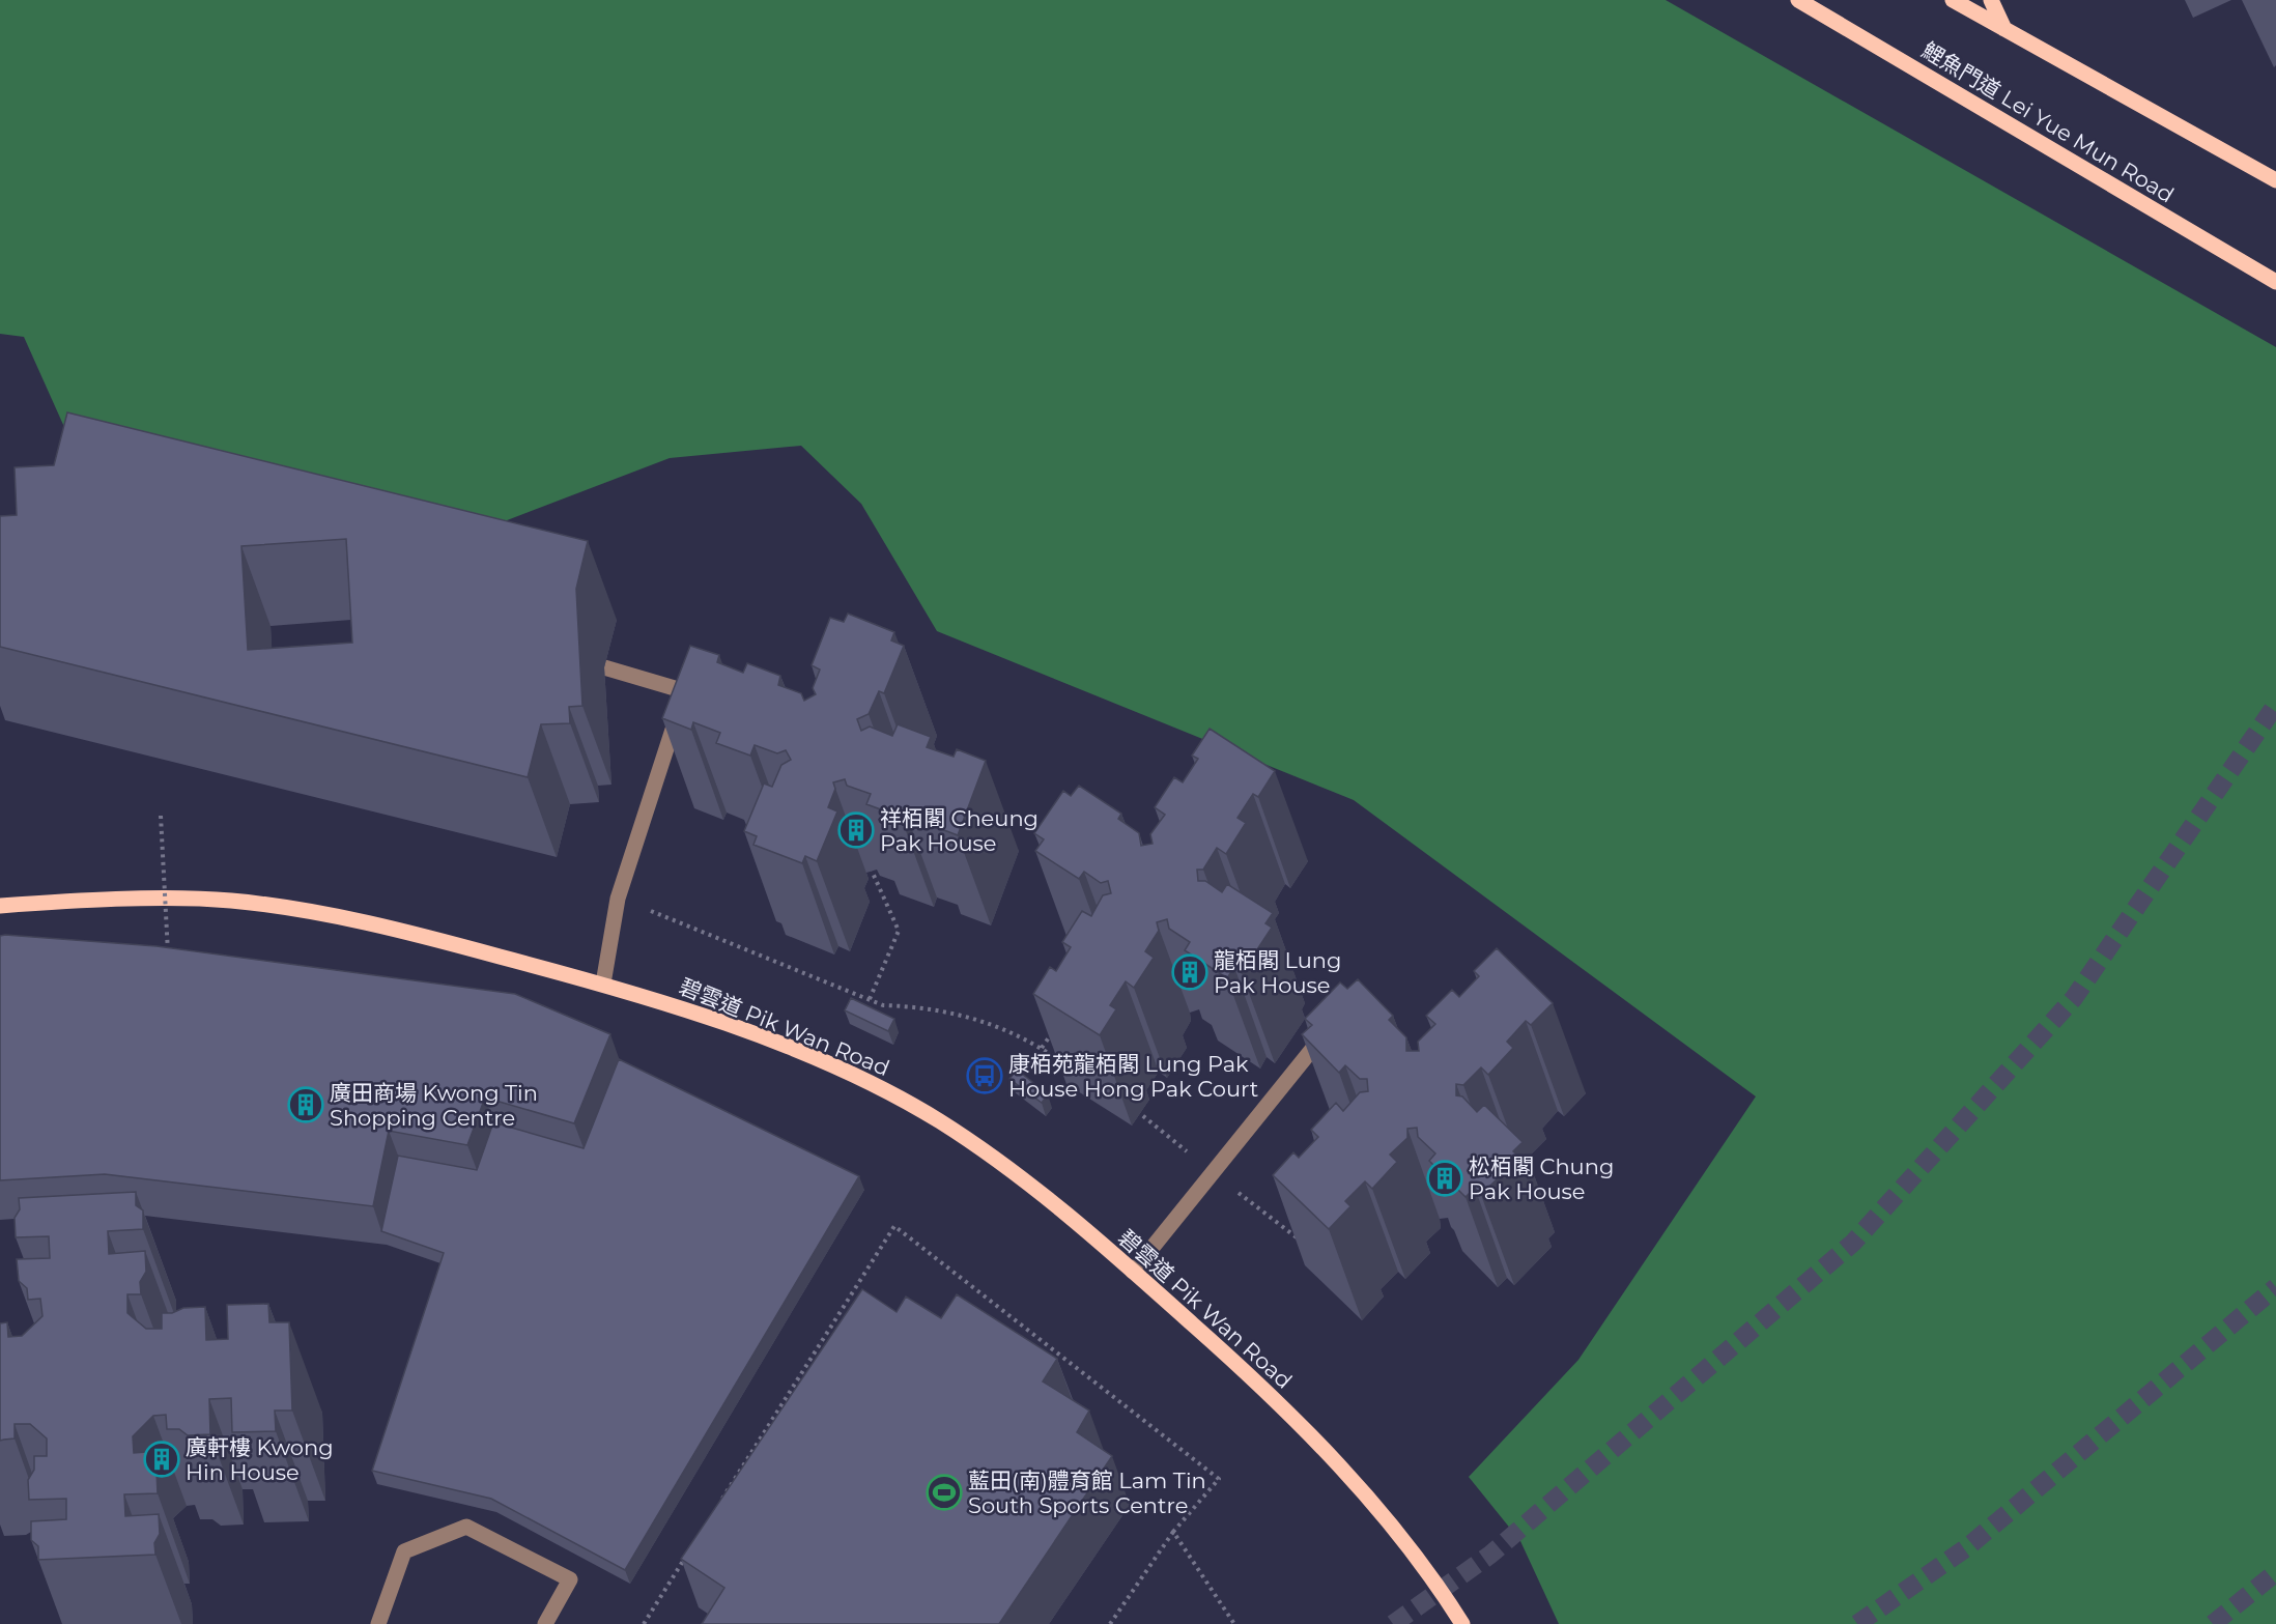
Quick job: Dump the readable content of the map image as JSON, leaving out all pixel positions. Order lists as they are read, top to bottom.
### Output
{
  "streets": {
    "main road": ["鯉魚門道 Lei Yue Mun Road", "碧雲道 Pik Wan Road"]
  },
  "places": {
    "building": [
      "祥栢閣 Cheung Pak House",
      "龍栢閣 Lung Pak House",
      "廣田商場 Kwong Tin Shopping Centre",
      "松栢閣 Chung Pak House",
      "廣軒樓 Kwong Hin House"
    ],
    "bus stop": ["康栢苑龍栢閣 Lung Pak House Hong Pak Court"],
    "sports": ["藍田(南)體育館 Lam Tin South Sports Centre"]
  }
}
